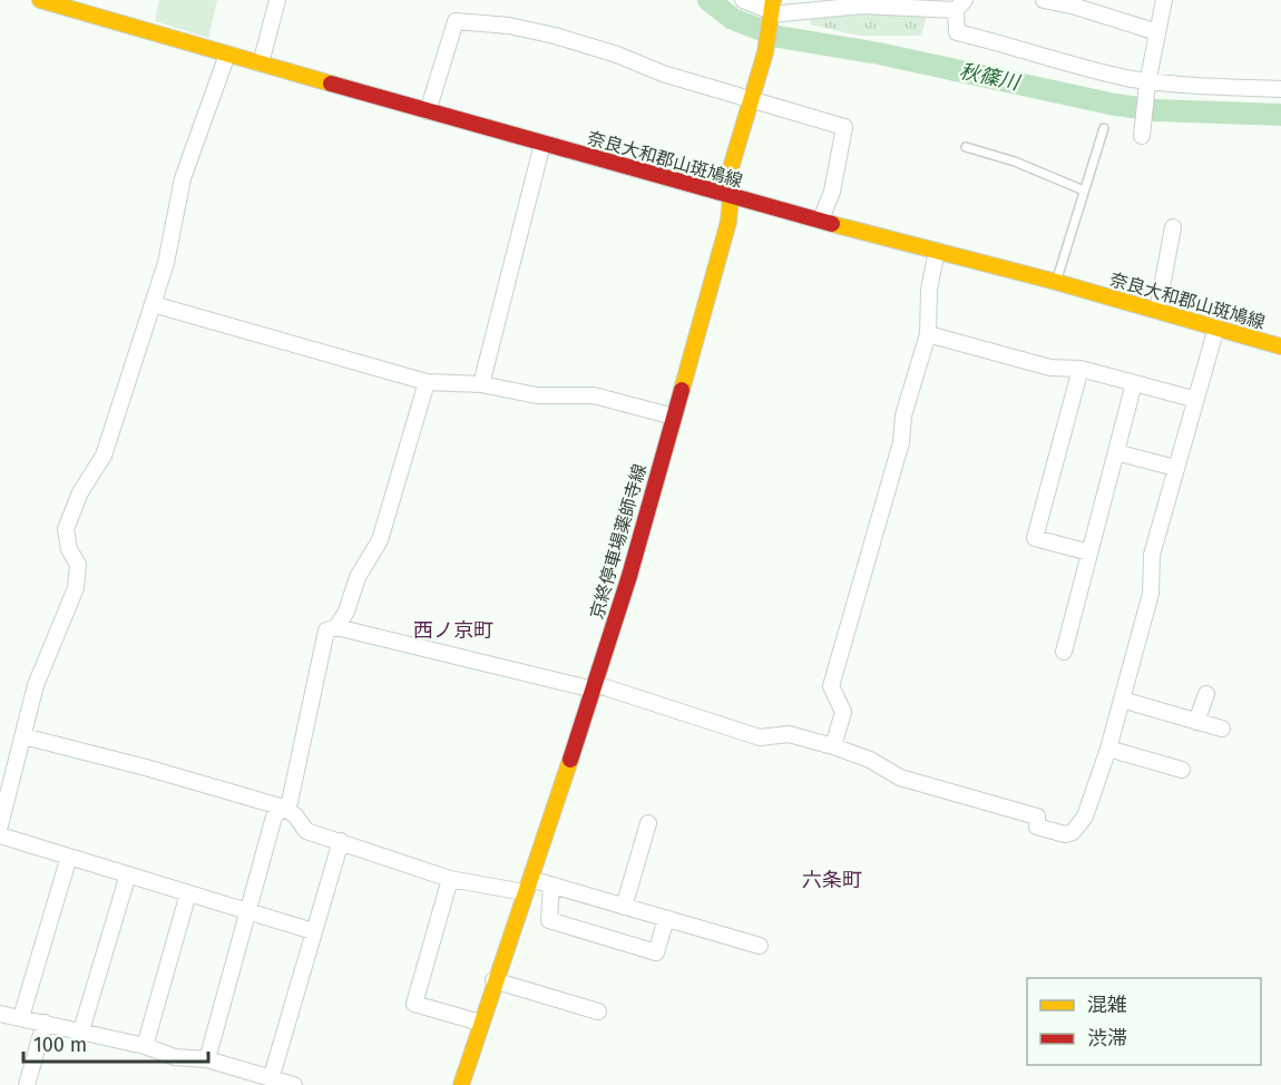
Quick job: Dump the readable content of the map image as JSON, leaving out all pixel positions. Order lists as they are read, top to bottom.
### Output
{
  "streets": {
    "main road": ["奈良大和郡山斑鳩線", "京終停車場薬師寺線"]
  },
  "crossings": [
    ["奈良大和郡山斑鳩線", "京終停車場薬師寺線"]
  ],
  "districts": ["西ノ京町", "六条町"],
  "water": ["秋篠川"],
  "legend": ["混雑", "渋滞"],
  "scale_bar": "100 m"
}
